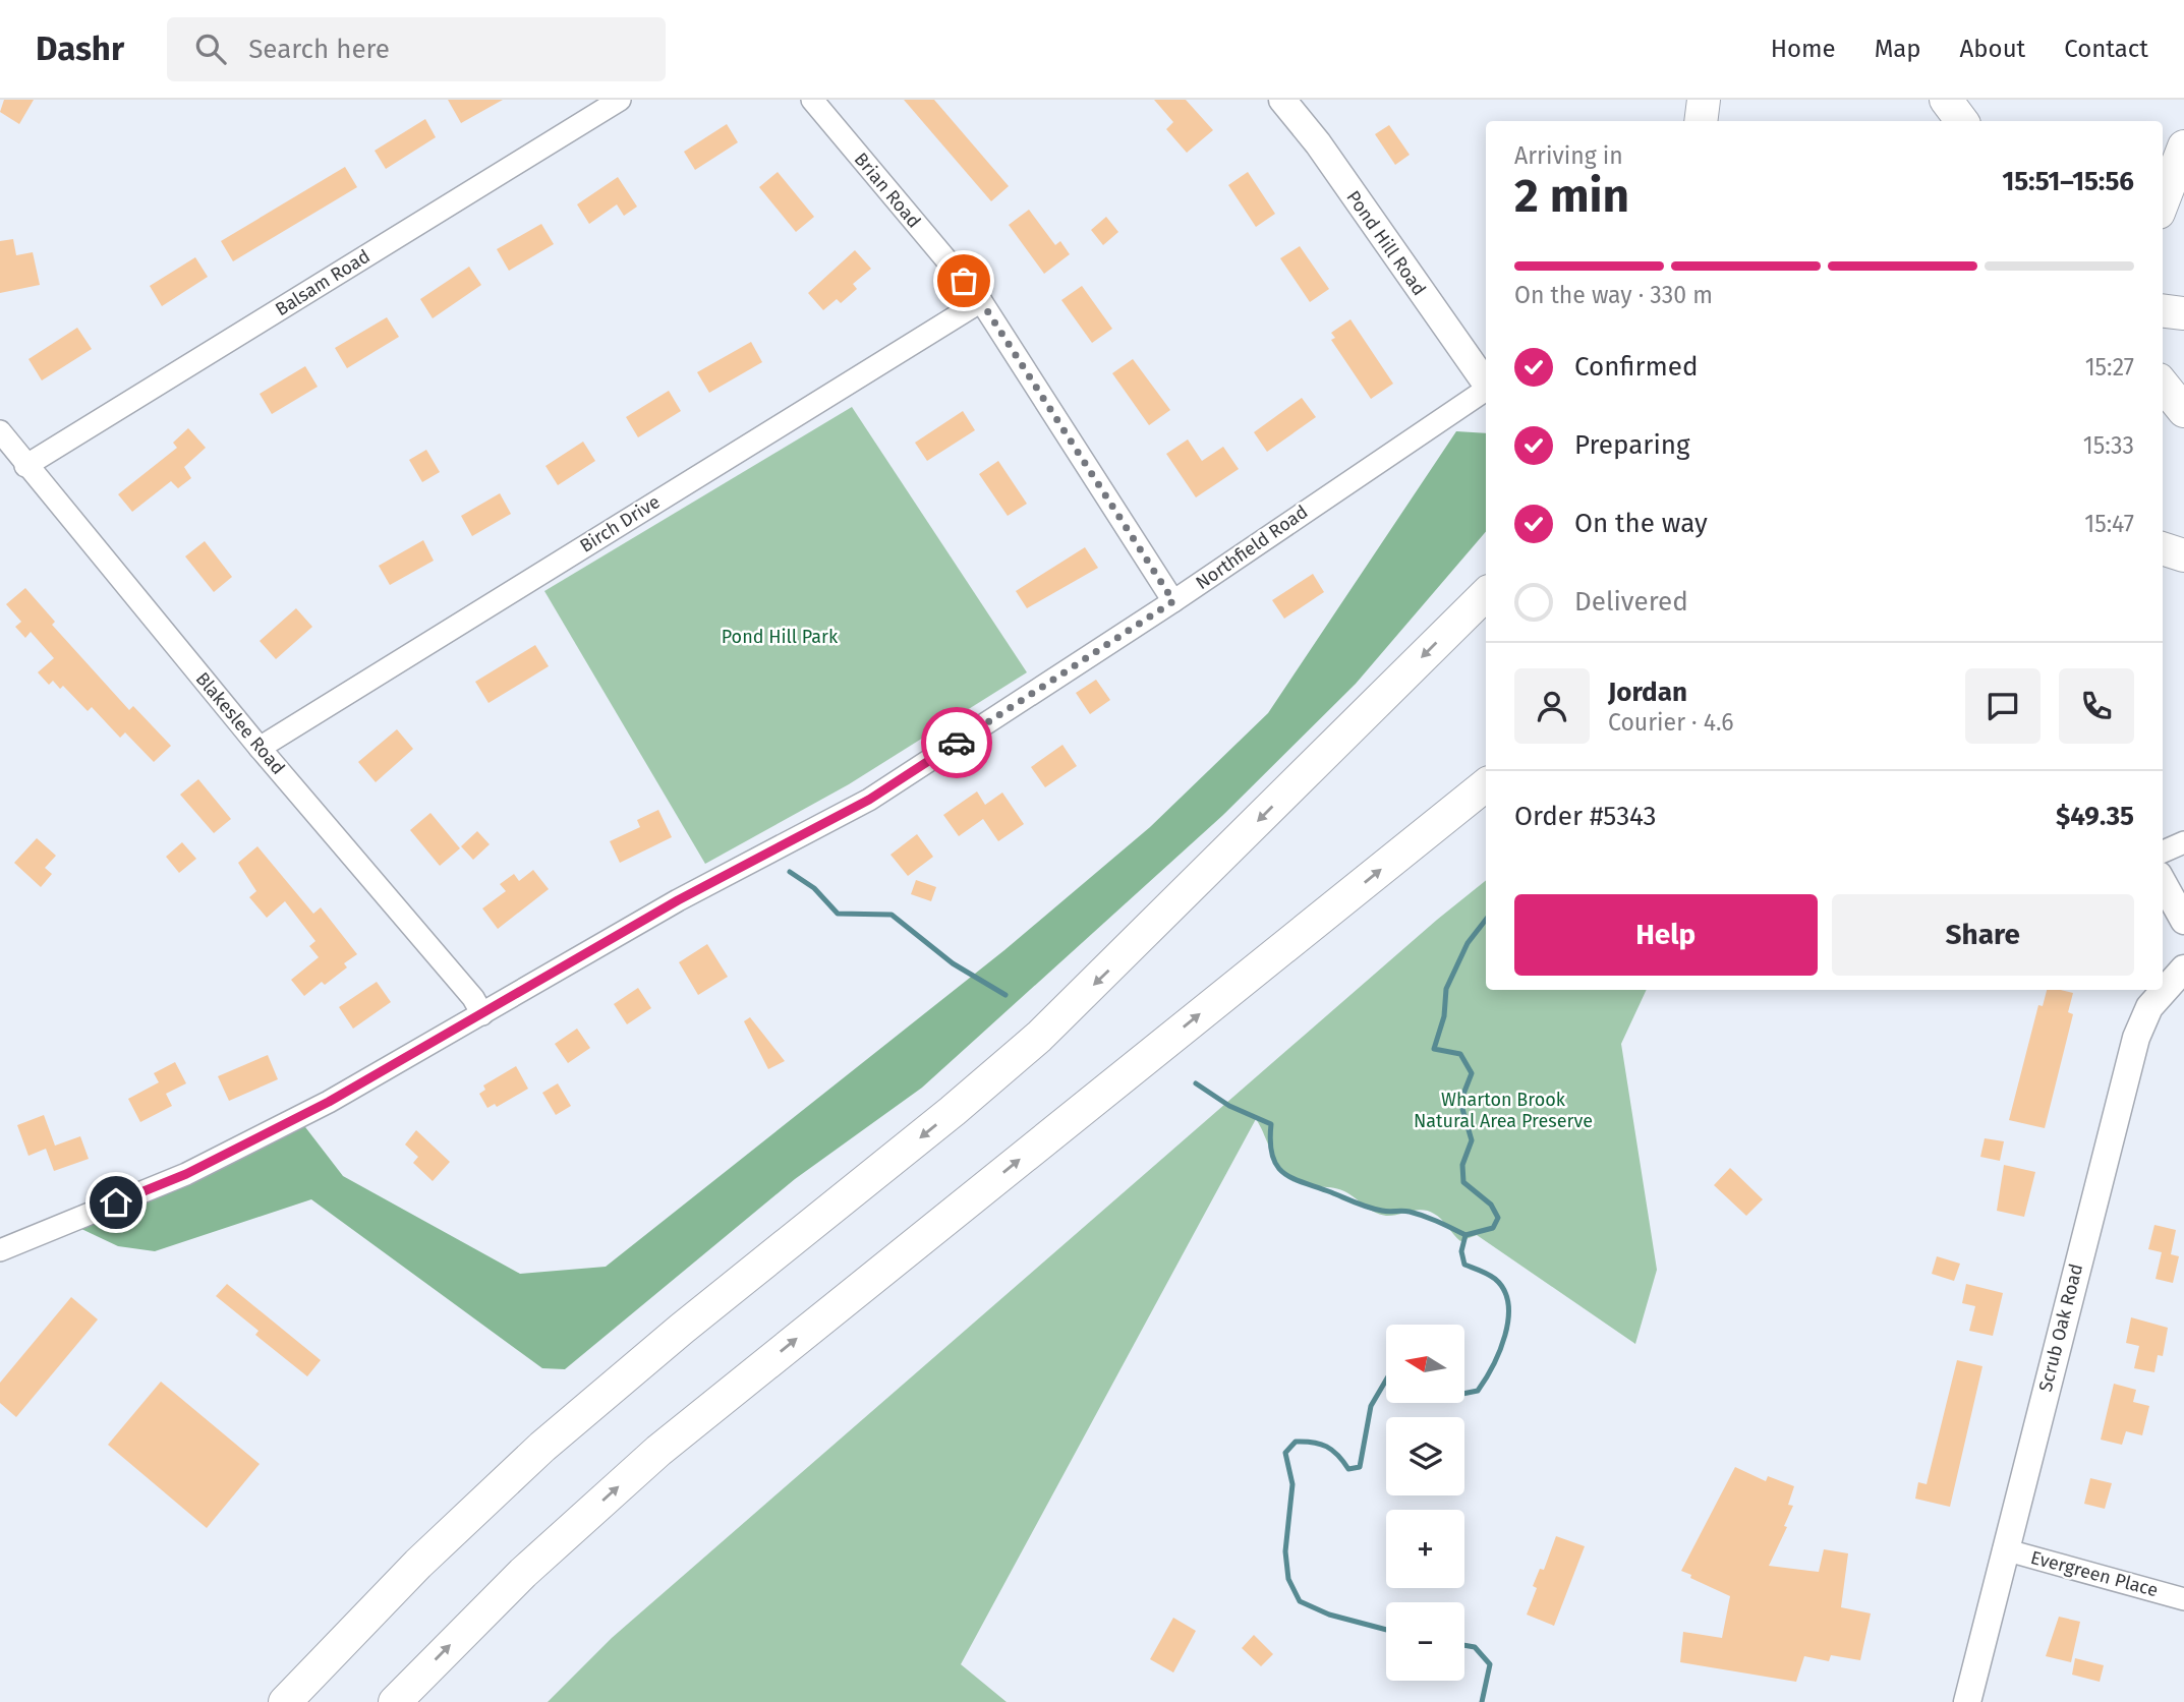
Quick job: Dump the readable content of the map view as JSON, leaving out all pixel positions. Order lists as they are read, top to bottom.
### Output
{
  "streets": {
    "main road": ["Pond Hill Road", "Scrub Oak Road"],
    "street": [
      "Brian Road",
      "Balsam Road",
      "Birch Drive",
      "Northfield Road",
      "Blakeslee Road",
      "Evergreen Place"
    ]
  },
  "crossings": [
    ["Brian Road", "Birch Drive"],
    ["Brian Road", "Northfield Road"],
    ["Balsam Road", "Blakeslee Road"],
    ["Birch Drive", "Blakeslee Road"],
    ["Northfield Road", "Blakeslee Road"],
    ["Scrub Oak Road", "Evergreen Place"]
  ],
  "parks": ["Pond Hill Park", "Wharton Brook Natural Area Preserve"],
  "north": "left",
  "page": {
    "header": "Dashr",
    "search": "Search here",
    "nav": [
      "Home",
      "Map",
      "About",
      "Contact"
    ],
    "heading": ["2 min", "Arriving in", "15:51–15:56"],
    "panel": [
      "Jordan",
      "Courier · 4.6",
      "Order #5343",
      "$49.35"
    ],
    "bar": "On the way · 330 m",
    "list": [
      ["Confirmed", "15:27"],
      ["Preparing", "15:33"],
      ["On the way", "15:47"],
      "Delivered"
    ],
    "buttons": ["Help", "Share"],
    "map_buttons": ["+", "−"]
  }
}
